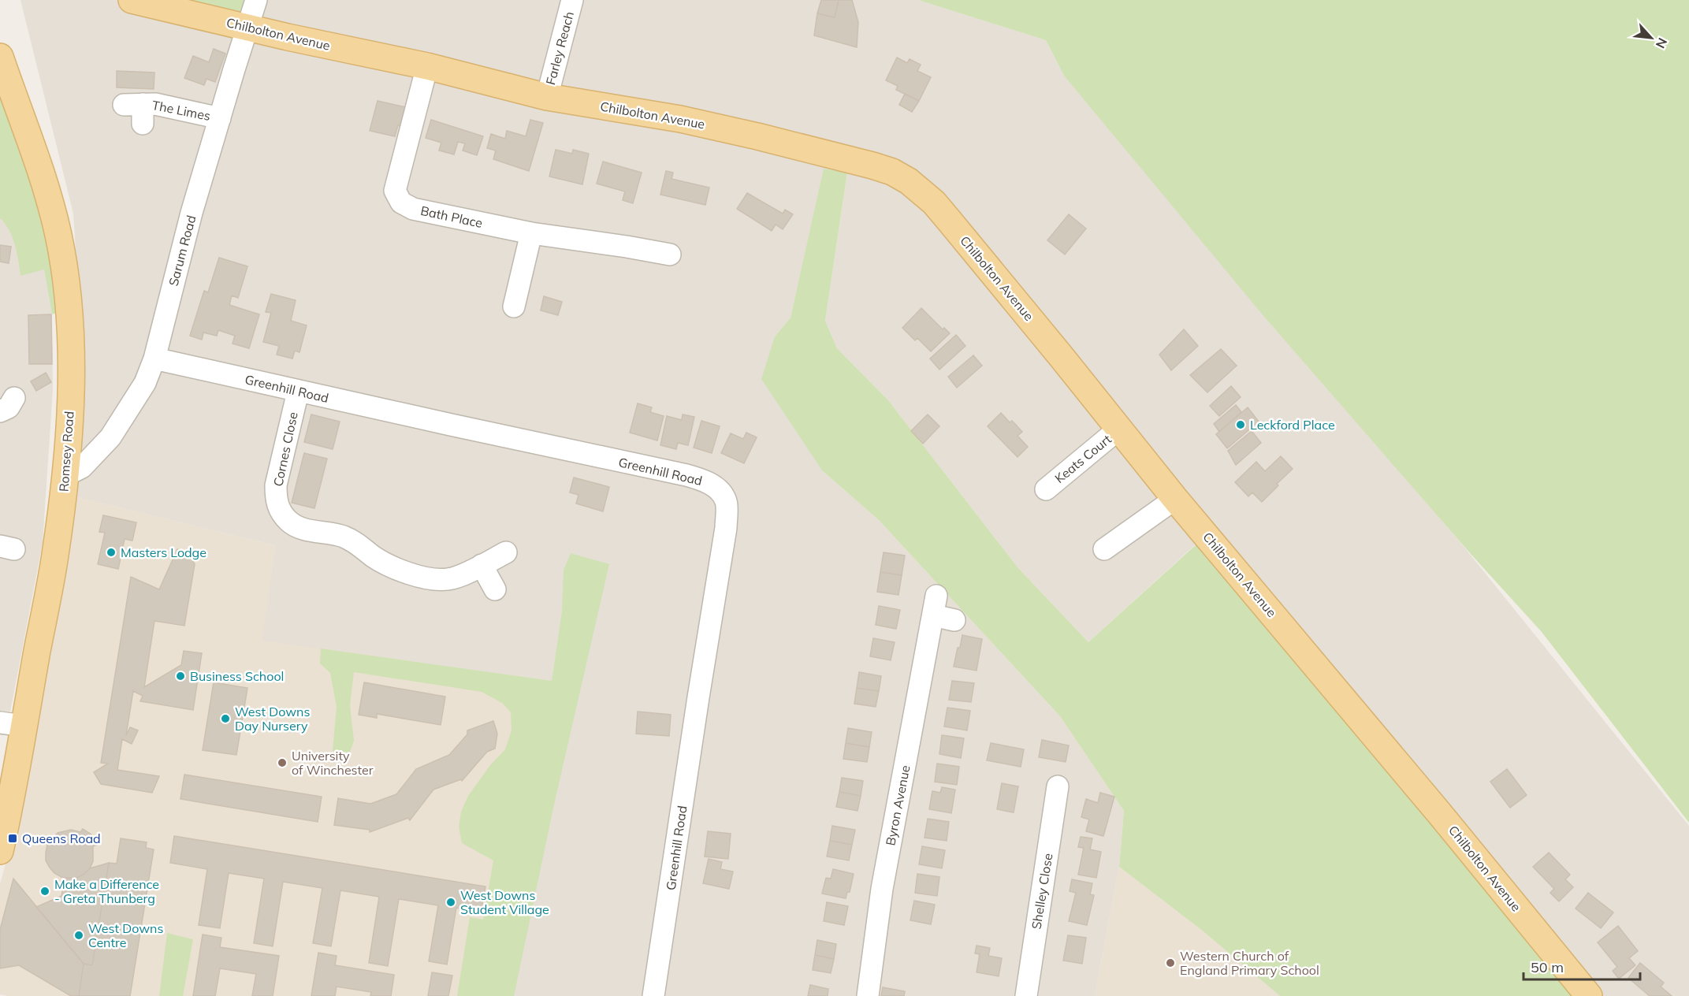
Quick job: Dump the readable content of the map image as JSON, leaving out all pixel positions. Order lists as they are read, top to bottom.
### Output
{
  "streets": {
    "main road": ["Chilbolton Avenue", "Romsey Road"],
    "street": [
      "Farley Reach",
      "The Limes",
      "Bath Place",
      "Sarum Road",
      "Greenhill Road",
      "Cornes Close",
      "Keats Court",
      "Byron Avenue",
      "Shelley Close"
    ]
  },
  "crossings": [
    ["Chilbolton Avenue", "Farley Reach"],
    ["Chilbolton Avenue", "Bath Place"],
    ["Chilbolton Avenue", "Sarum Road"],
    ["Chilbolton Avenue", "Keats Court"],
    ["The Limes", "Sarum Road"],
    ["Sarum Road", "Greenhill Road"],
    ["Sarum Road", "Romsey Road"],
    ["Greenhill Road", "Cornes Close"]
  ],
  "places": {
    "other": [
      "Leckford Place",
      "Masters Lodge",
      "Business School",
      "West Downs Day Nursery",
      "University of Winchester",
      "Make a Difference - Greta Thunberg",
      "West Downs Student Village",
      "West Downs Centre",
      "Western Church of England Primary School"
    ],
    "transit": ["Queens Road"]
  },
  "scale_bar": "50 m",
  "north": "bottom right"
}
